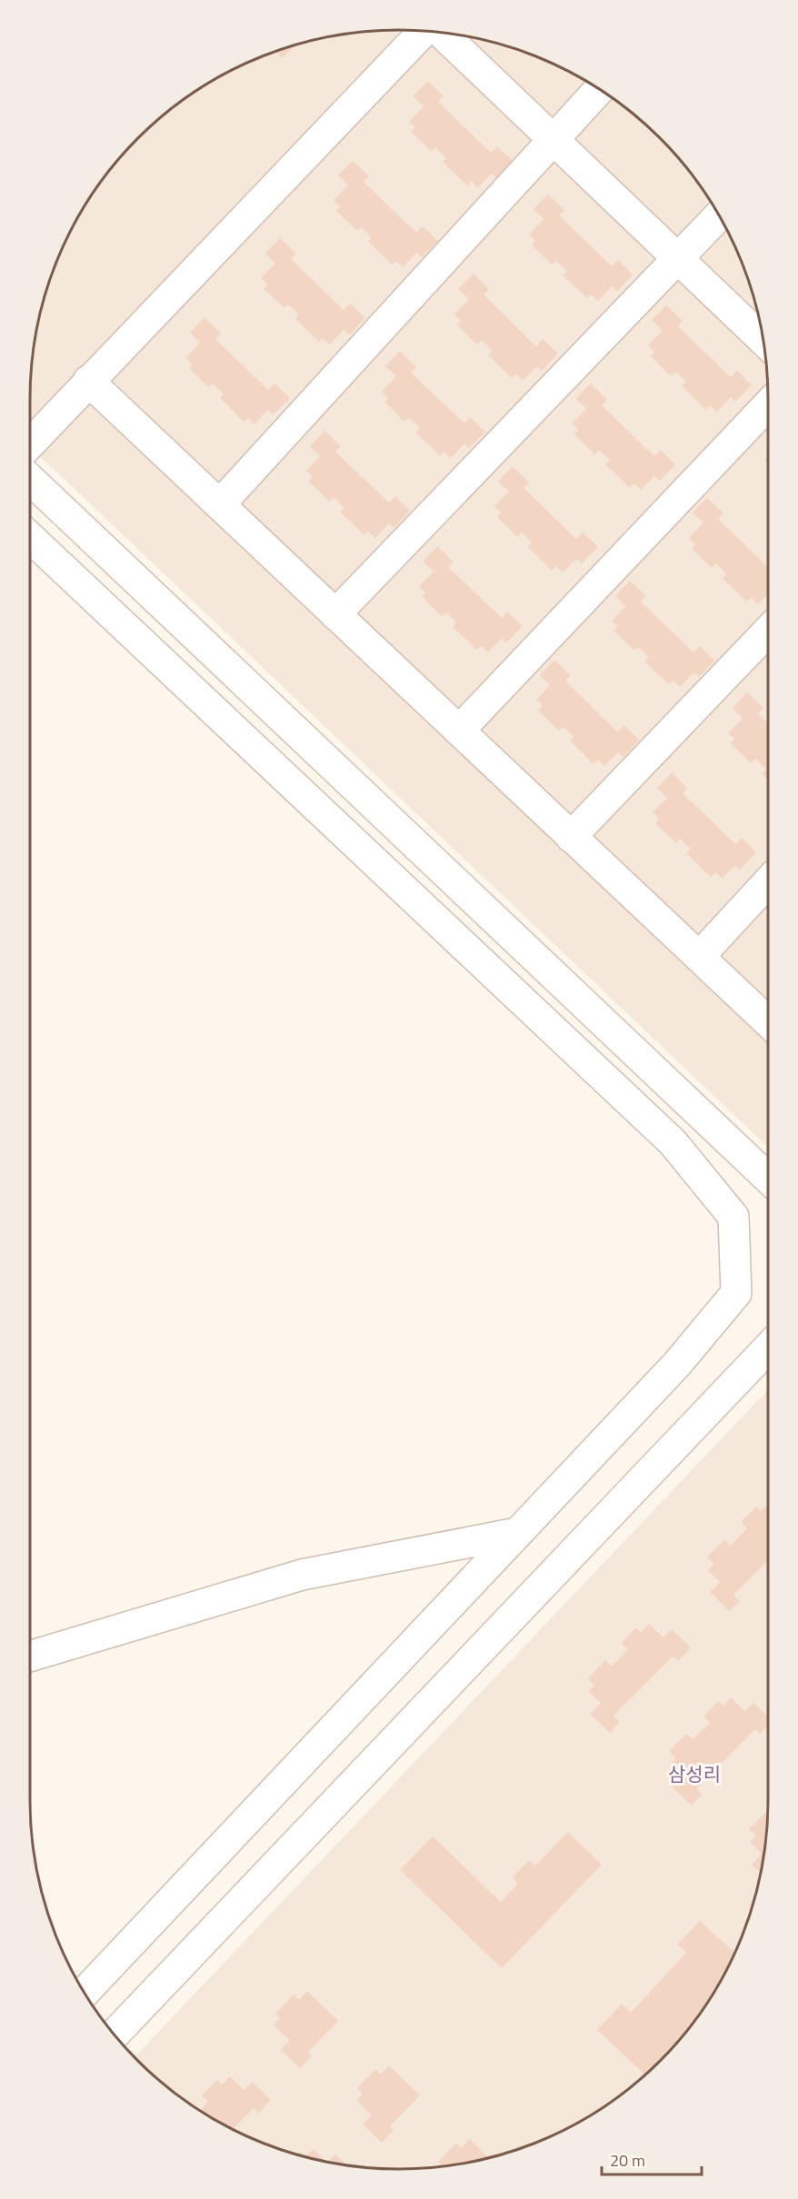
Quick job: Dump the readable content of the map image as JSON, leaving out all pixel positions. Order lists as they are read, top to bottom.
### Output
{
  "districts": ["삼성리"],
  "scale_bar": "20 m"
}
